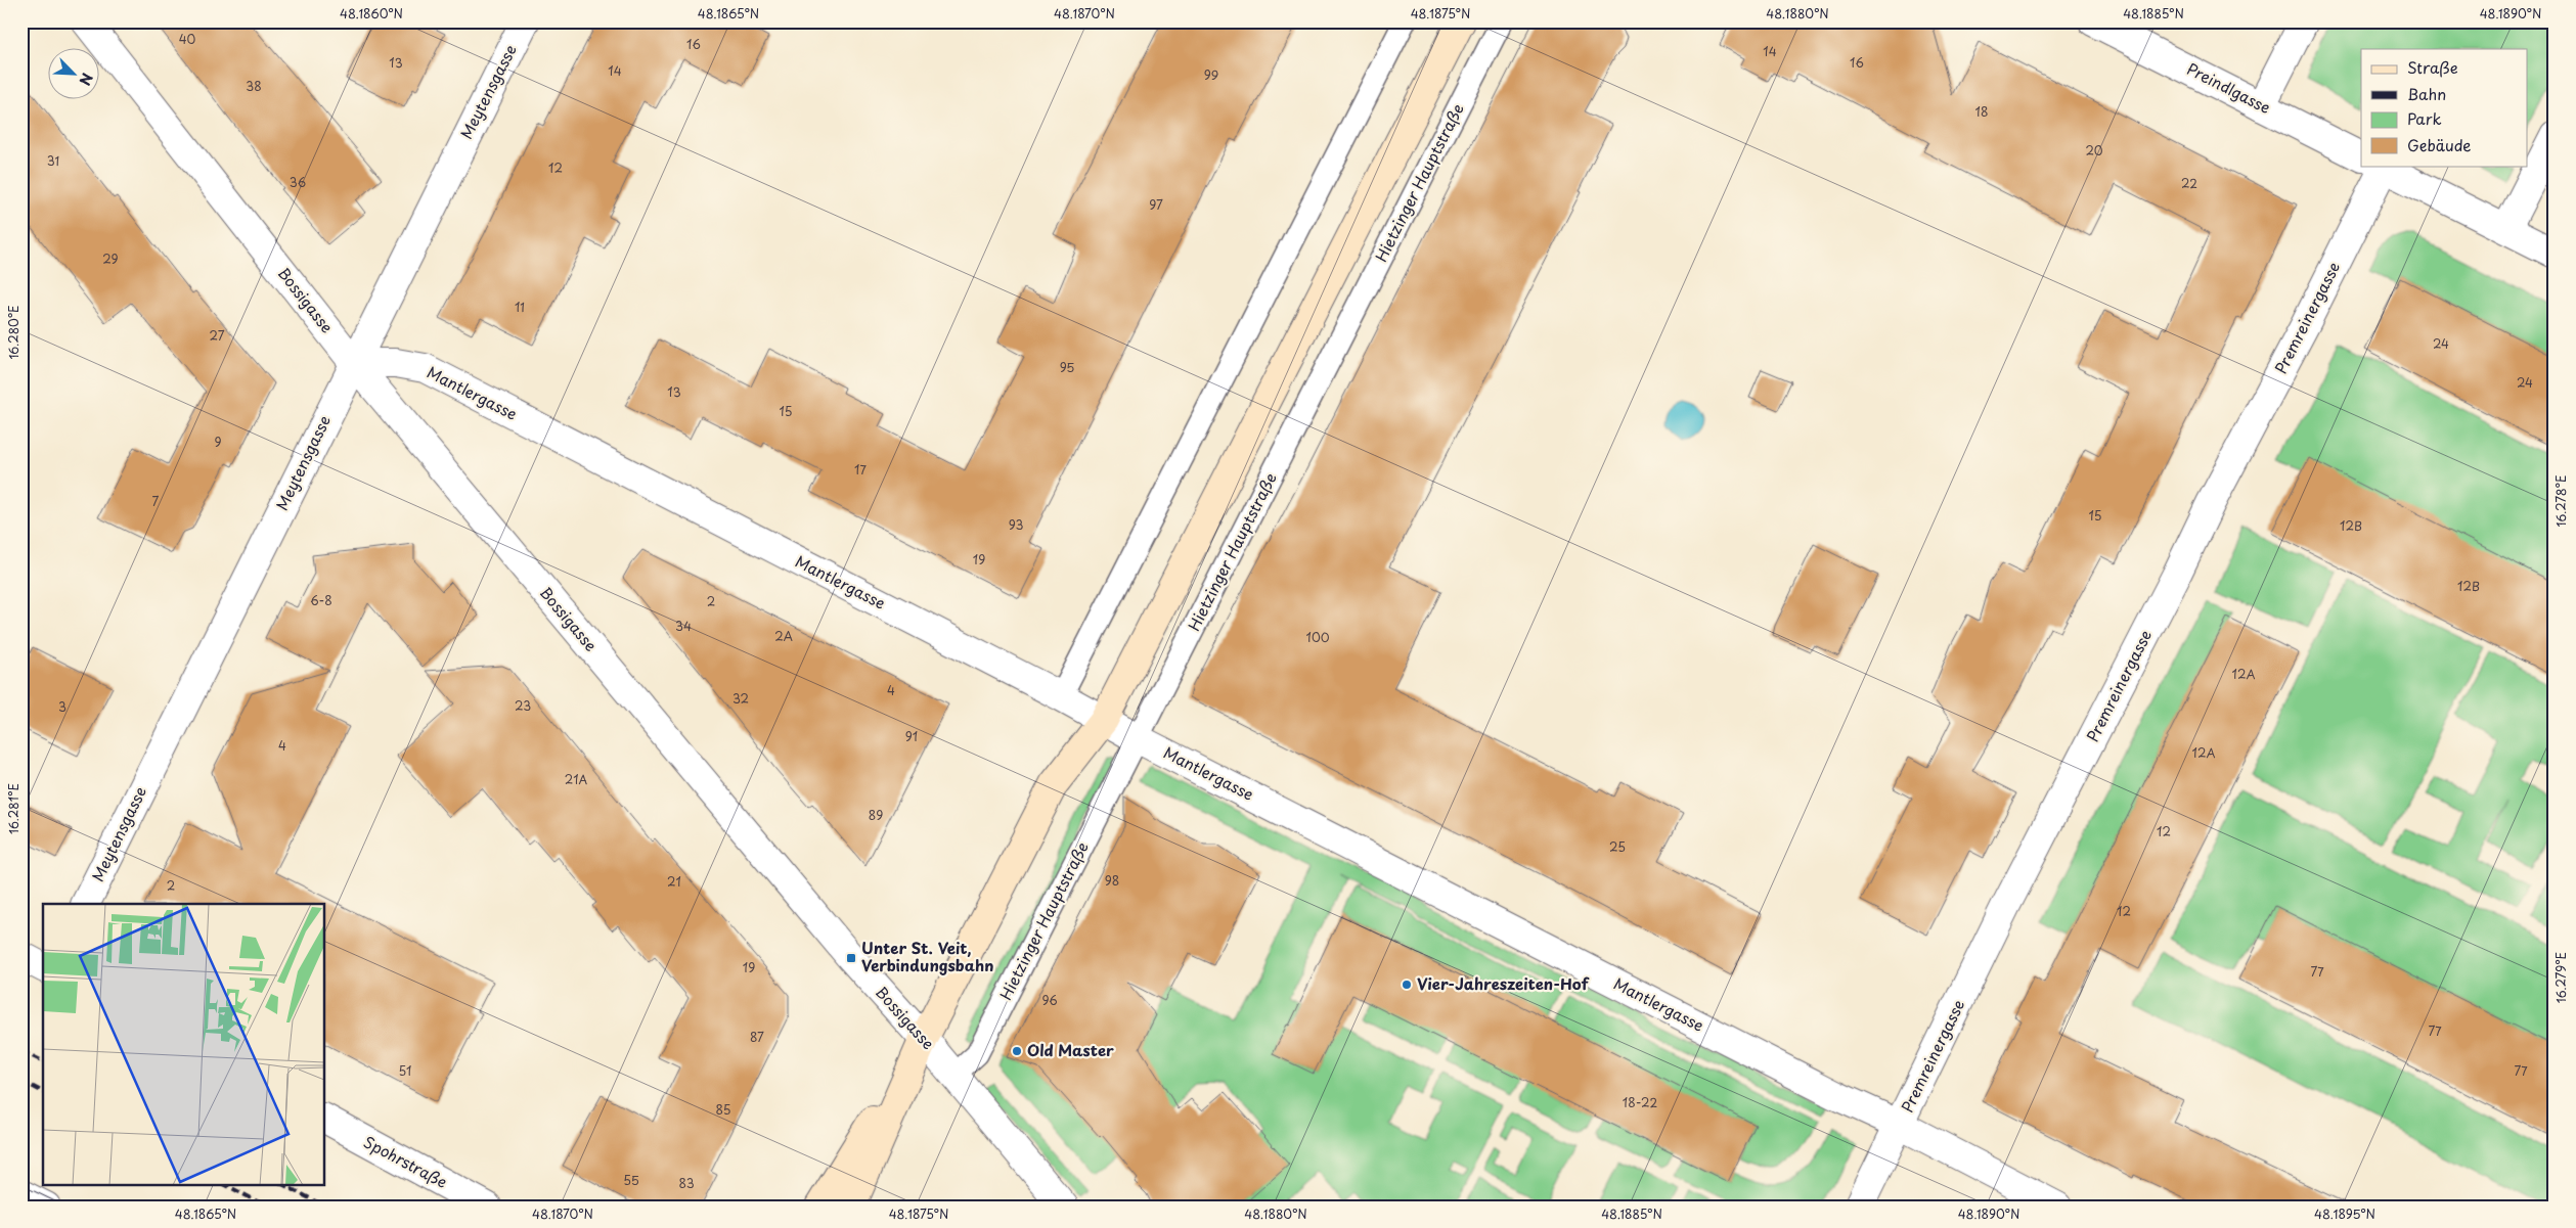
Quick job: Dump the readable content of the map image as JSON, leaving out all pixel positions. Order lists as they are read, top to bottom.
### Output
{
  "streets": {
    "street": [
      "Preindlgasse",
      "Meytensgasse",
      "Bossigasse",
      "Premreinergasse",
      "Mantlergasse",
      "Spohrstraße"
    ],
    "lane": ["Hietzinger Hauptstraße"]
  },
  "crossings": [
    ["Meytensgasse", "Bossigasse"],
    ["Meytensgasse", "Mantlergasse"],
    ["Hietzinger Hauptstraße", "Bossigasse"],
    ["Hietzinger Hauptstraße", "Mantlergasse"],
    ["Bossigasse", "Mantlergasse"],
    ["Premreinergasse", "Mantlergasse"]
  ],
  "places": {
    "transit": ["Unter St. Veit, Verbindungsbahn"],
    "other": ["Vier-Jahreszeiten-Hof", "Old Master"]
  },
  "house_numbers": [
    "40",
    "16",
    "14",
    "13",
    "16",
    "14",
    "99",
    "38",
    "18",
    "20",
    "31",
    "12",
    "36",
    "22",
    "97",
    "29",
    "11",
    "27",
    "24",
    "95",
    "24",
    "13",
    "15",
    "9",
    "17",
    "7",
    "15",
    "93",
    "12B",
    "19",
    "12B",
    "6-8",
    "2",
    "34",
    "2A",
    "100",
    "12A",
    "4",
    "32",
    "23",
    "3",
    "91",
    "4",
    "12A",
    "21A",
    "89",
    "12",
    "25",
    "98",
    "21",
    "2",
    "12",
    "19",
    "77",
    "96",
    "77",
    "87",
    "51",
    "77",
    "18-22",
    "85",
    "55",
    "83"
  ],
  "legend": [
    "Straße",
    "Bahn",
    "Park",
    "Gebäude"
  ],
  "north": "bottom right",
  "coordinates": [
    "48.1860°N",
    "48.1865°N",
    "48.1870°N",
    "48.1875°N",
    "48.1880°N",
    "48.1885°N",
    "48.1890°N",
    "16.280°E",
    "16.278°E",
    "16.281°E",
    "16.279°E",
    "48.1895°N"
  ]
}
